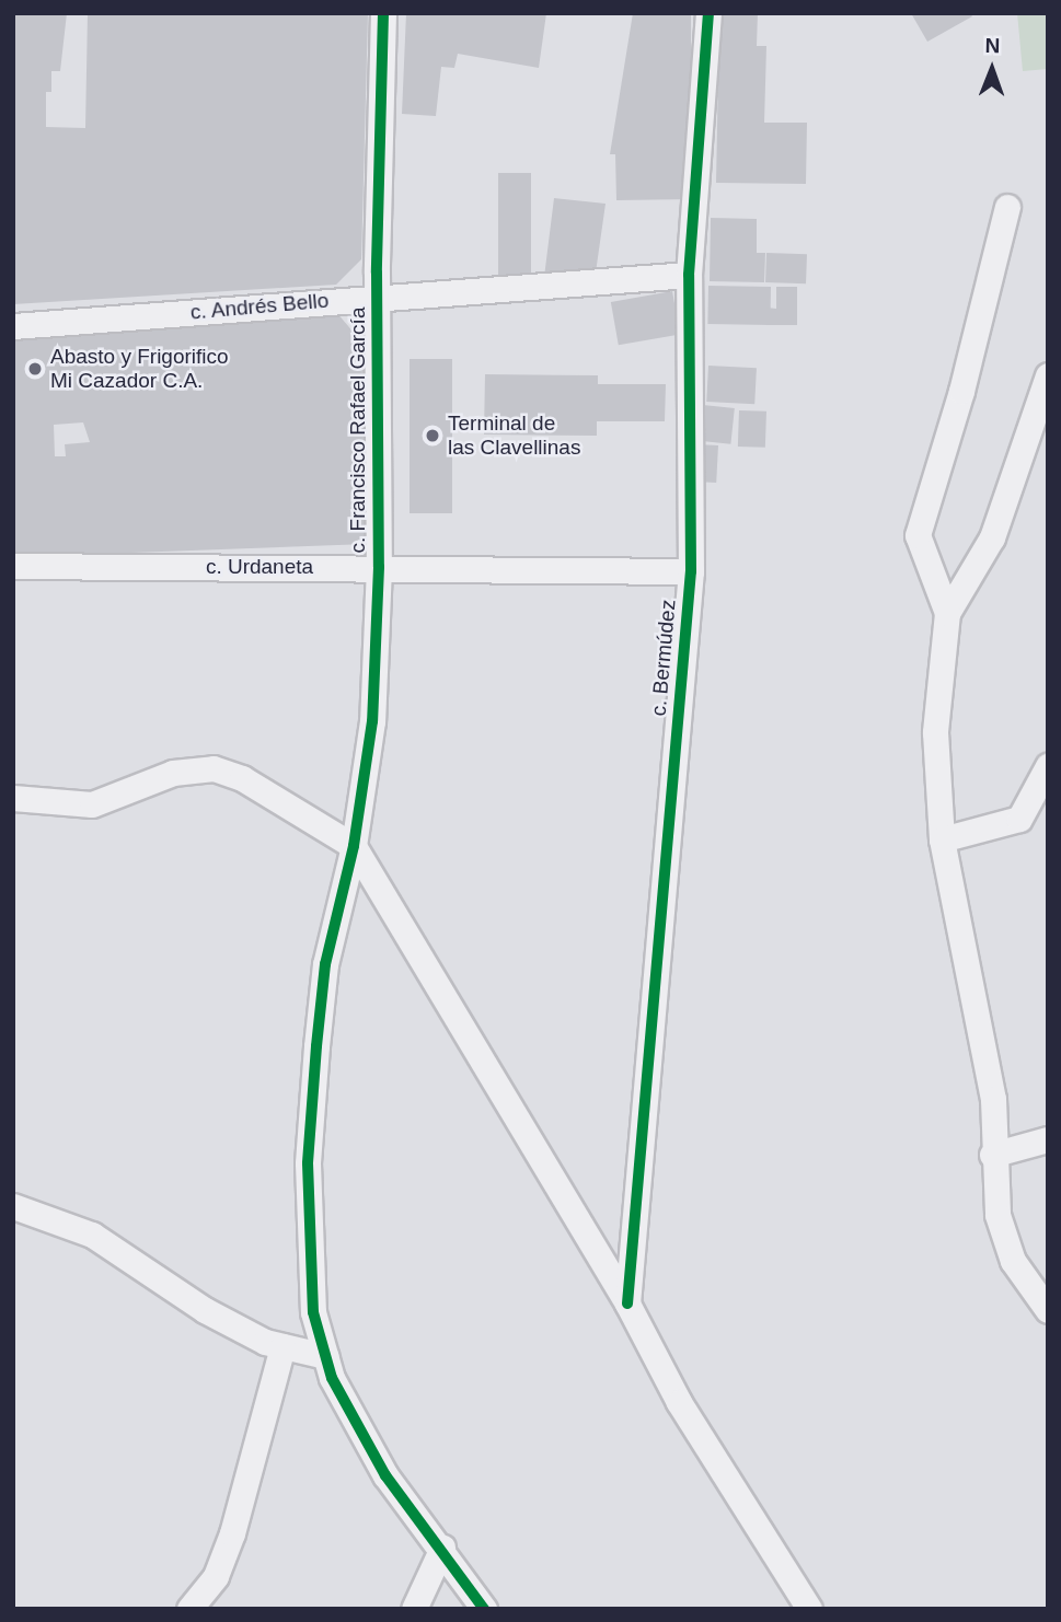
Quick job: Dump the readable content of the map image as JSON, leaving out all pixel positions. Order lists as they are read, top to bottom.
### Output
{
  "streets": {
    "street": [
      "c. Andrés Bello",
      "c. Francisco Rafael García",
      "c. Urdaneta",
      "c. Bermúdez"
    ]
  },
  "crossings": [
    ["c. Andrés Bello", "c. Francisco Rafael García"],
    ["c. Andrés Bello", "c. Bermúdez"],
    ["c. Francisco Rafael García", "c. Urdaneta"],
    ["c. Urdaneta", "c. Bermúdez"]
  ],
  "places": ["Abasto y Frigorifico Mi Cazador C.A.", "Terminal de las Clavellinas"],
  "north": "top"
}
